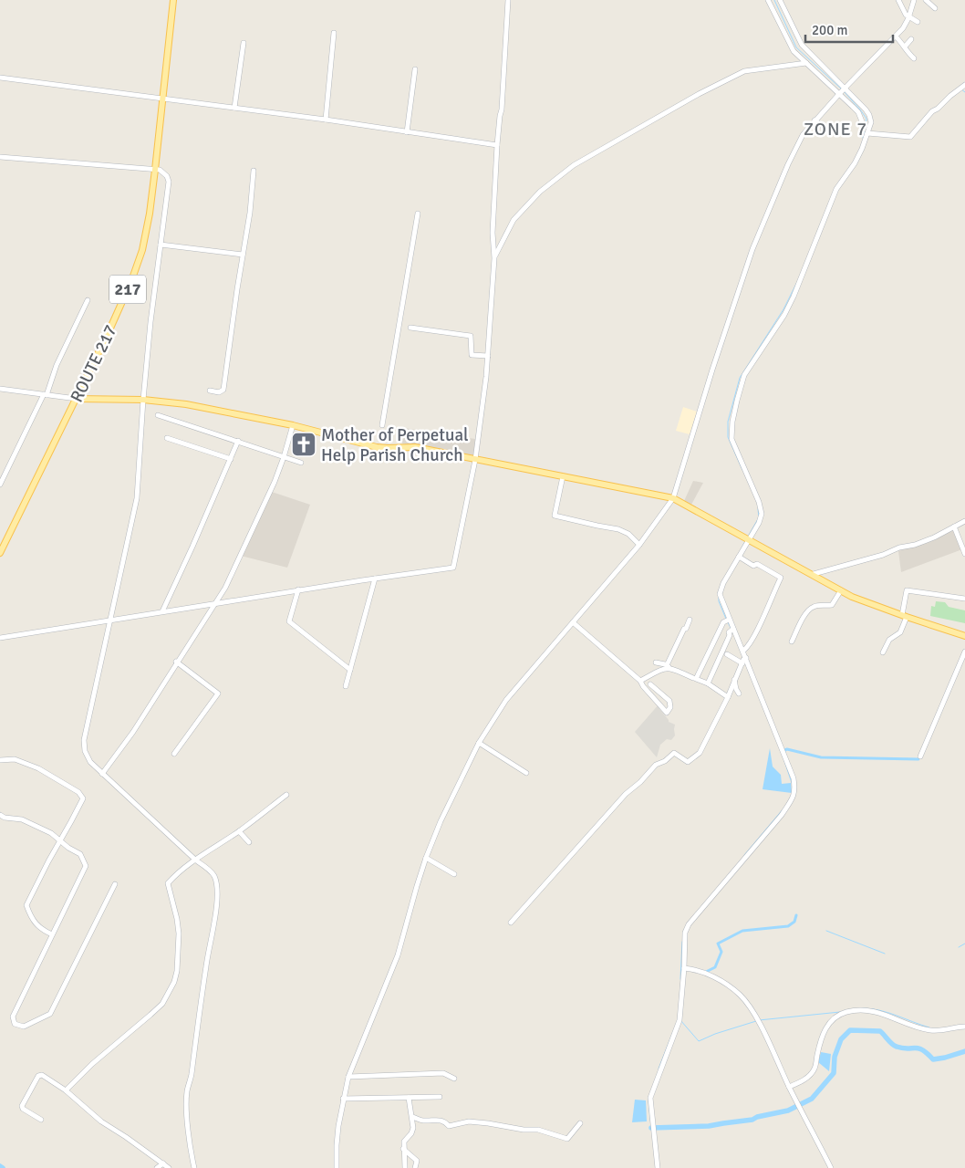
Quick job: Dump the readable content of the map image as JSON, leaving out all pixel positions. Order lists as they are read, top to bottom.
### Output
{
  "streets": {
    "main road": ["217", "ROUTE 217"]
  },
  "districts": ["ZONE 7"],
  "places": {
    "church": ["Mother of Perpetual Help Parish Church"]
  },
  "scale_bar": "200 m"
}
